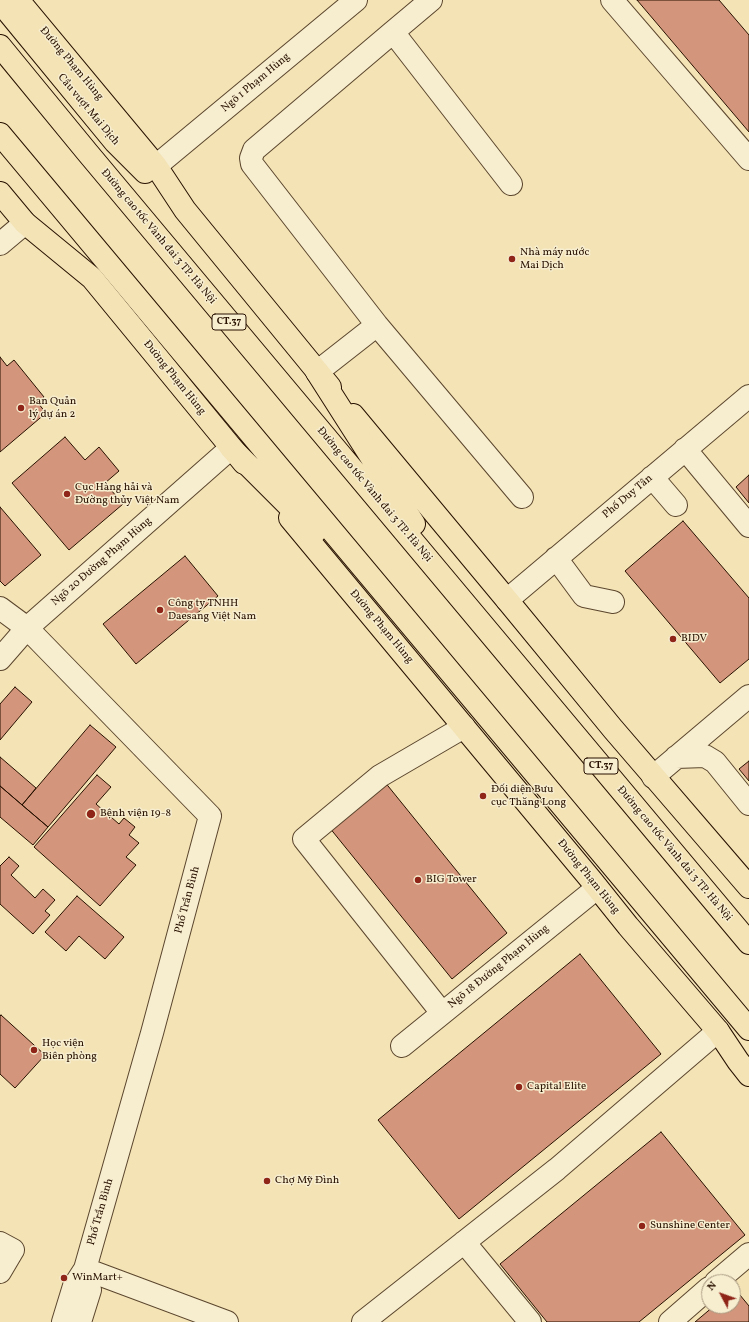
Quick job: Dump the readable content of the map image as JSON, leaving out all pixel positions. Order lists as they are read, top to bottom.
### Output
{
  "streets": {
    "main road": [
      "Đường Phạm Hùng",
      "Cầu vượt Mai Dịch",
      "Đường cao tốc Vành đai 3 TP. Hà Nội",
      "CT.37"
    ],
    "street": [
      "Ngõ 1 Phạm Hùng",
      "Phố Duy Tân",
      "Ngõ 20 Đường Phạm Hùng",
      "Phố Trần Bình",
      "Ngõ 18 Đường Phạm Hùng"
    ]
  },
  "crossings": [
    ["Đường Phạm Hùng", "Ngõ 1 Phạm Hùng"],
    ["Đường Phạm Hùng", "Cầu vượt Mai Dịch"],
    ["Đường Phạm Hùng", "Phố Duy Tân"],
    ["Đường Phạm Hùng", "Ngõ 20 Đường Phạm Hùng"],
    ["Đường Phạm Hùng", "Ngõ 18 Đường Phạm Hùng"],
    ["Ngõ 20 Đường Phạm Hùng", "Phố Trần Bình"]
  ],
  "places": [
    "Nhà máy nước Mai Dịch",
    "Ban Quản lý dự án 2",
    "Cục Hàng hải và Đường thủy Việt Nam",
    "Công ty TNHH Daesang Việt Nam",
    "BIDV",
    "Đối diện Bưu cục Thăng Long",
    "Bệnh viện 19-8",
    "BIG Tower",
    "Học viện Biên phòng",
    "Capital Elite",
    "Chợ Mỹ Đình",
    "Sunshine Center",
    "WinMart+"
  ],
  "north": "top left"
}
